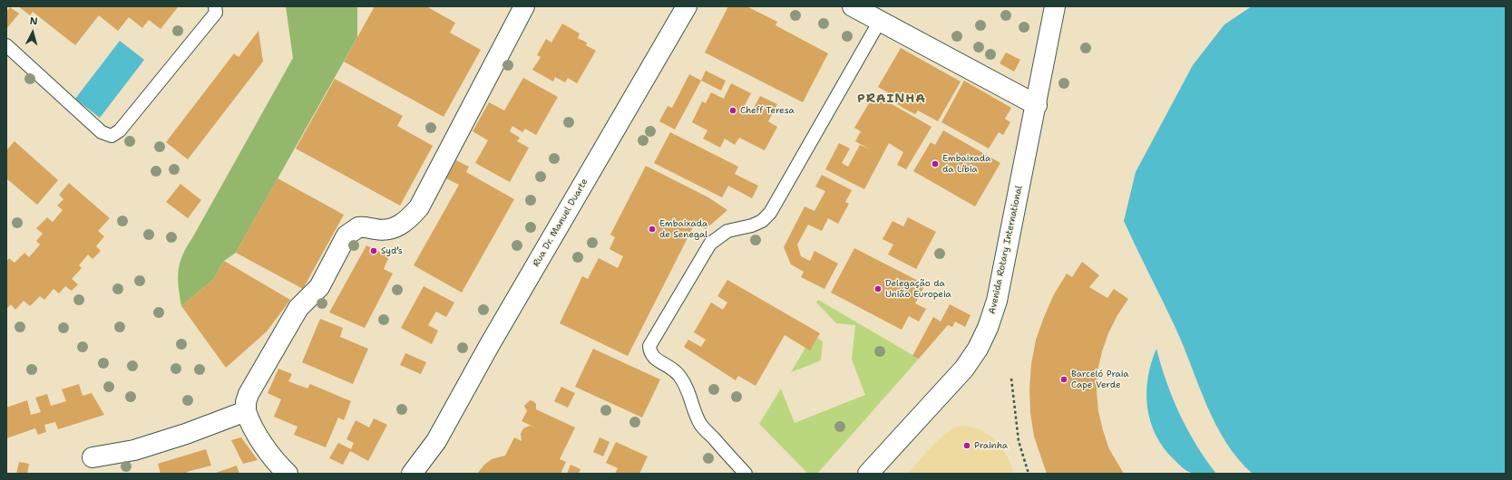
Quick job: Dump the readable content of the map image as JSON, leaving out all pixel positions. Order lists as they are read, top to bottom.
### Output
{
  "streets": {
    "street": ["Rua Dr. Manuel Duarte", "Avenida Rotary International"]
  },
  "districts": ["PRAINHA"],
  "places": [
    "Cheff Teresa",
    "Embaixada da Líbia",
    "Embaixada de Senegal",
    "Syd’s",
    "Delegação da União Europeia",
    "Barceló Praia Cape Verde",
    "Prainha"
  ],
  "north": "top"
}
